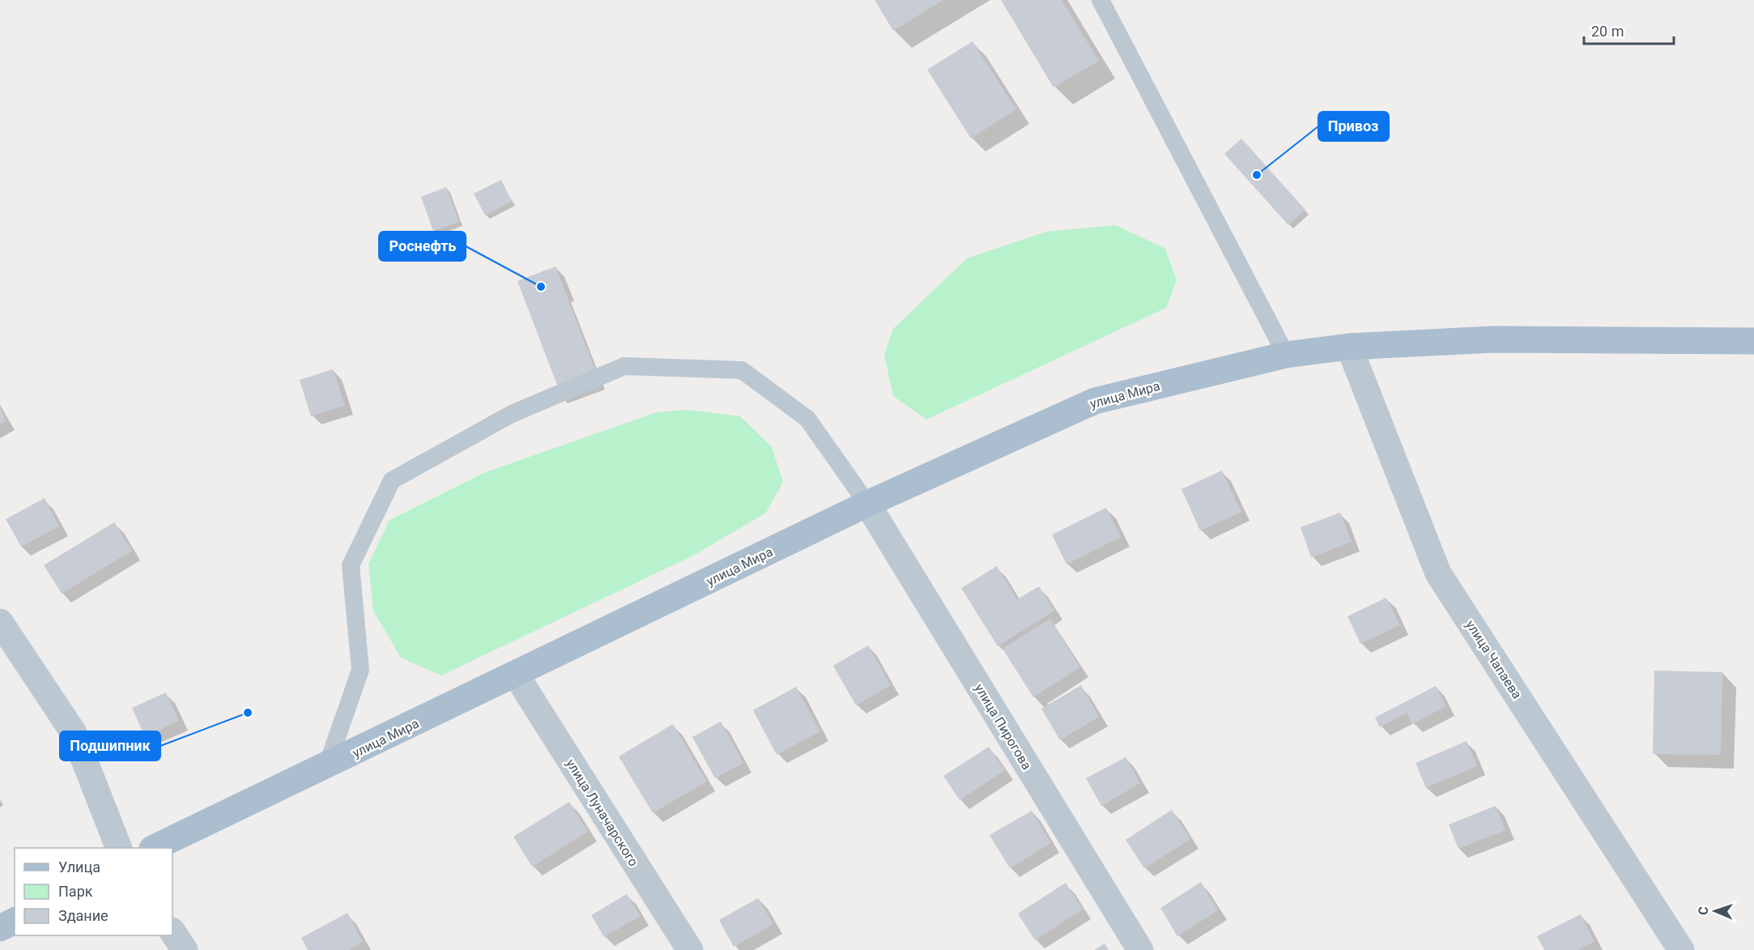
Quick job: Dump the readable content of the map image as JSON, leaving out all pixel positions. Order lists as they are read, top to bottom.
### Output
{
  "streets": {
    "main road": ["улица Мира"],
    "street": ["улица Чапаева", "улица Пирогова", "улица Луначарского"]
  },
  "crossings": [
    ["улица Мира", "улица Чапаева"],
    ["улица Мира", "улица Пирогова"],
    ["улица Мира", "улица Луначарского"]
  ],
  "places": ["Привоз", "Роснефть", "Подшипник"],
  "legend": ["Улица", "Парк", "Здание"],
  "scale_bar": "20 m",
  "north": "left"
}
